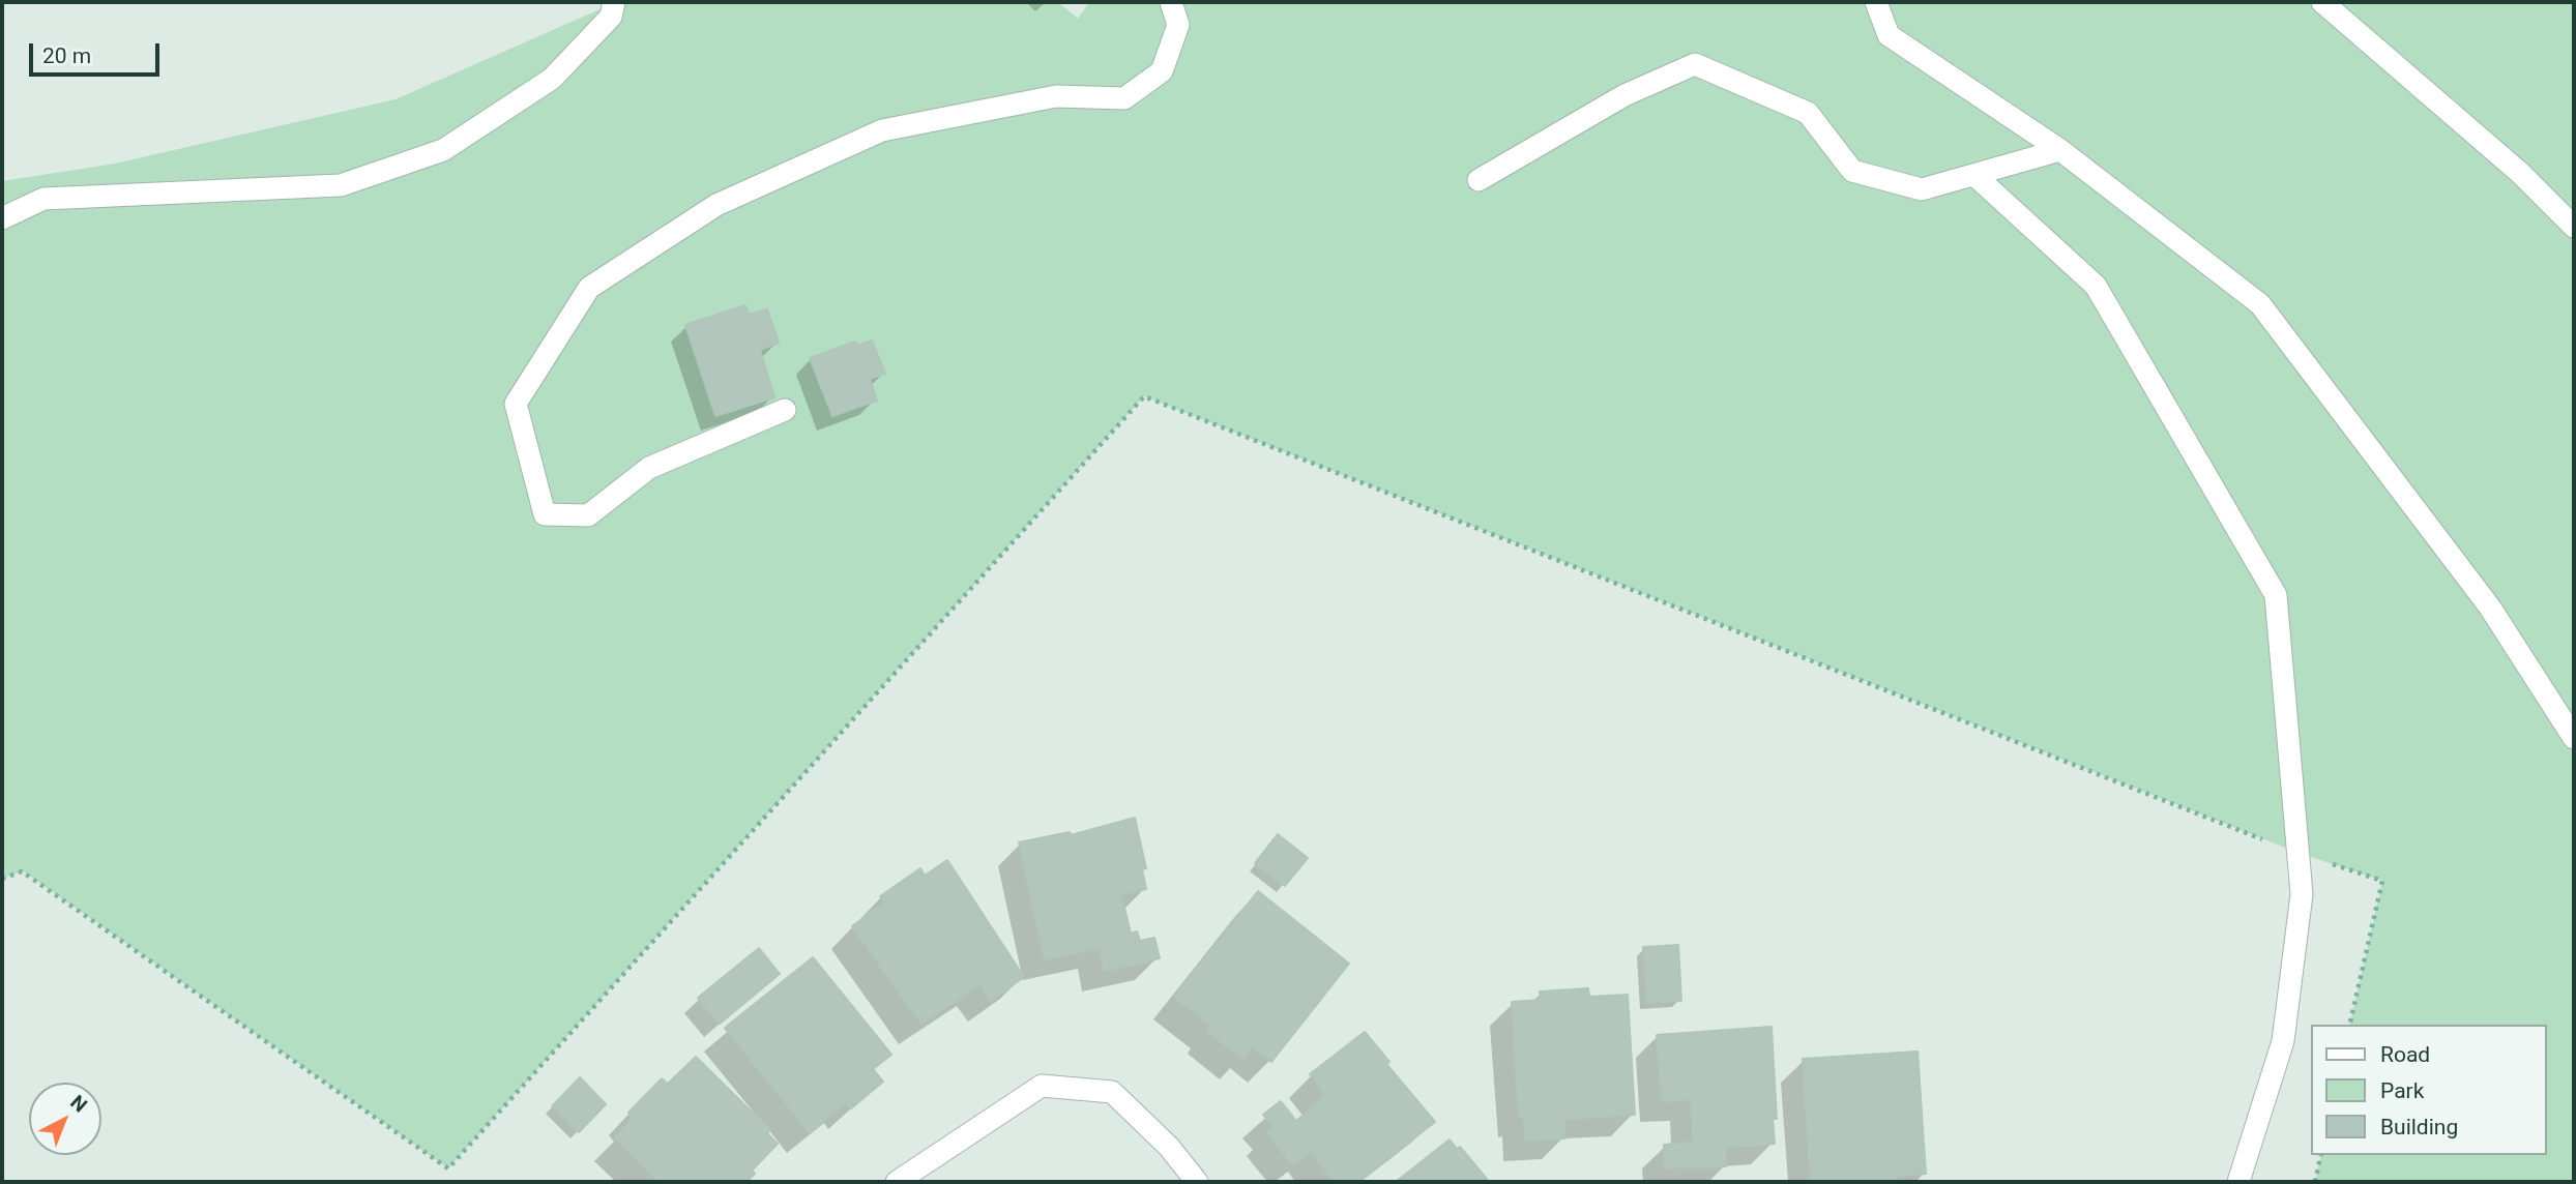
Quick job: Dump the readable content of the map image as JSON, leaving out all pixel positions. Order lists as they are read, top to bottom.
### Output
{
  "legend": ["Road", "Park", "Building"],
  "scale_bar": "20 m",
  "north": "top right"
}
